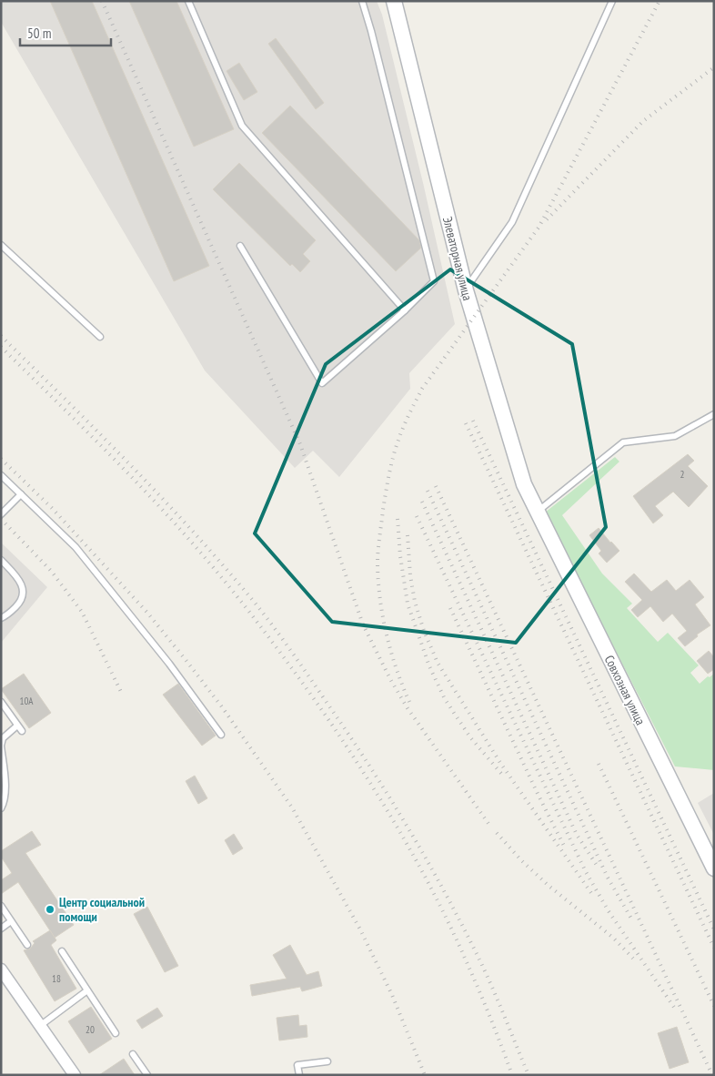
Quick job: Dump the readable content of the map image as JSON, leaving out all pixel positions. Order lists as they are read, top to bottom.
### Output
{
  "streets": {
    "street": ["Элеваторная улица", "Совхозная улица"]
  },
  "crossings": [
    ["Элеваторная улица", "Совхозная улица"]
  ],
  "places": ["Центр социальной помощи"],
  "house_numbers": [
    "2",
    "10А",
    "18",
    "20"
  ],
  "scale_bar": "50 m"
}
